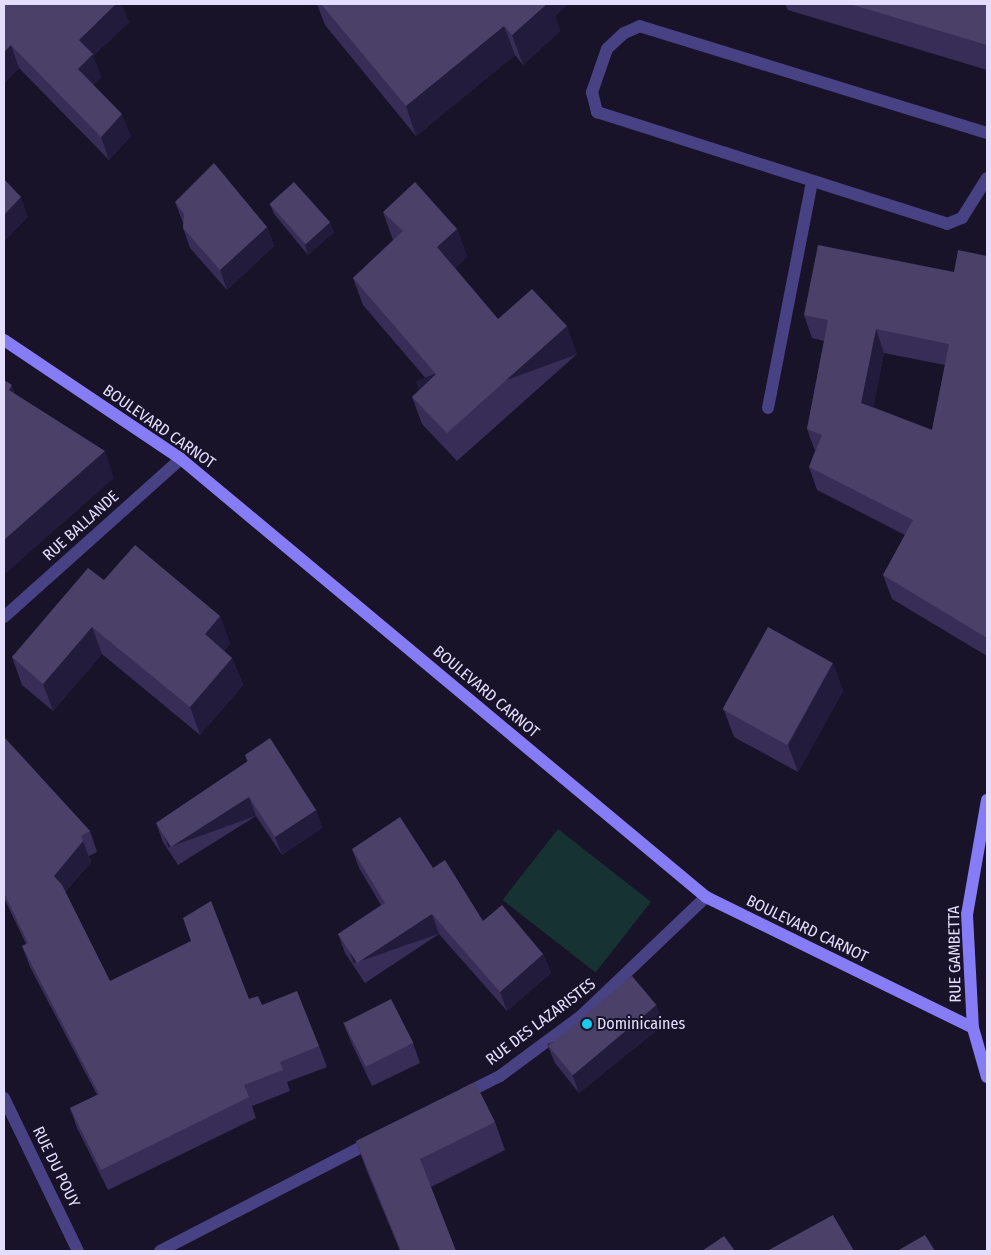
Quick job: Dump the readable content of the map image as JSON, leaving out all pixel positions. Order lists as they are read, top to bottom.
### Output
{
  "streets": {
    "street": [
      "BOULEVARD CARNOT",
      "RUE BALLANDE",
      "RUE GAMBETTA",
      "RUE DES LAZARISTES",
      "RUE DU POUY"
    ]
  },
  "crossings": [
    ["BOULEVARD CARNOT", "RUE BALLANDE"],
    ["BOULEVARD CARNOT", "RUE GAMBETTA"],
    ["BOULEVARD CARNOT", "RUE DES LAZARISTES"]
  ],
  "places": ["Dominicaines"]
}
